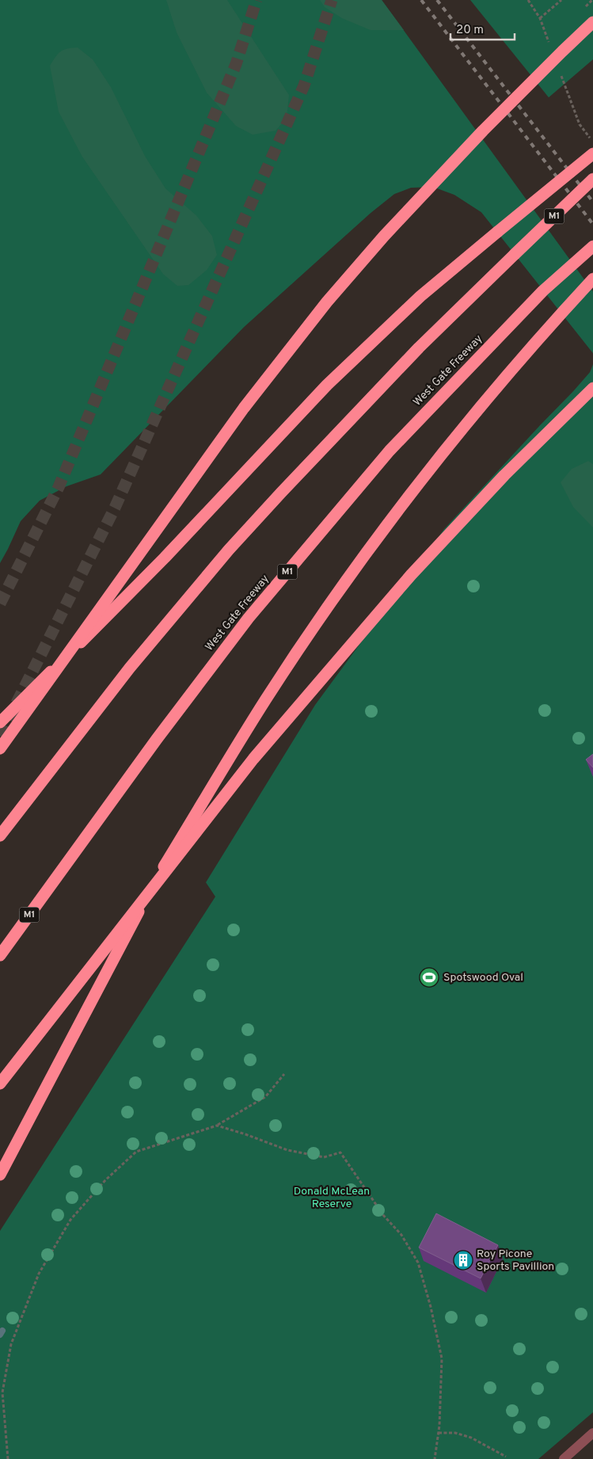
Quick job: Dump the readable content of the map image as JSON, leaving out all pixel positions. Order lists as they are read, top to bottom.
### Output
{
  "streets": {
    "highway": ["M1", "West Gate Freeway"]
  },
  "parks": ["Donald McLean Reserve"],
  "places": {
    "sports": ["Spotswood Oval"],
    "building": ["Roy Picone Sports Pavillion"]
  },
  "scale_bar": "20 m"
}
